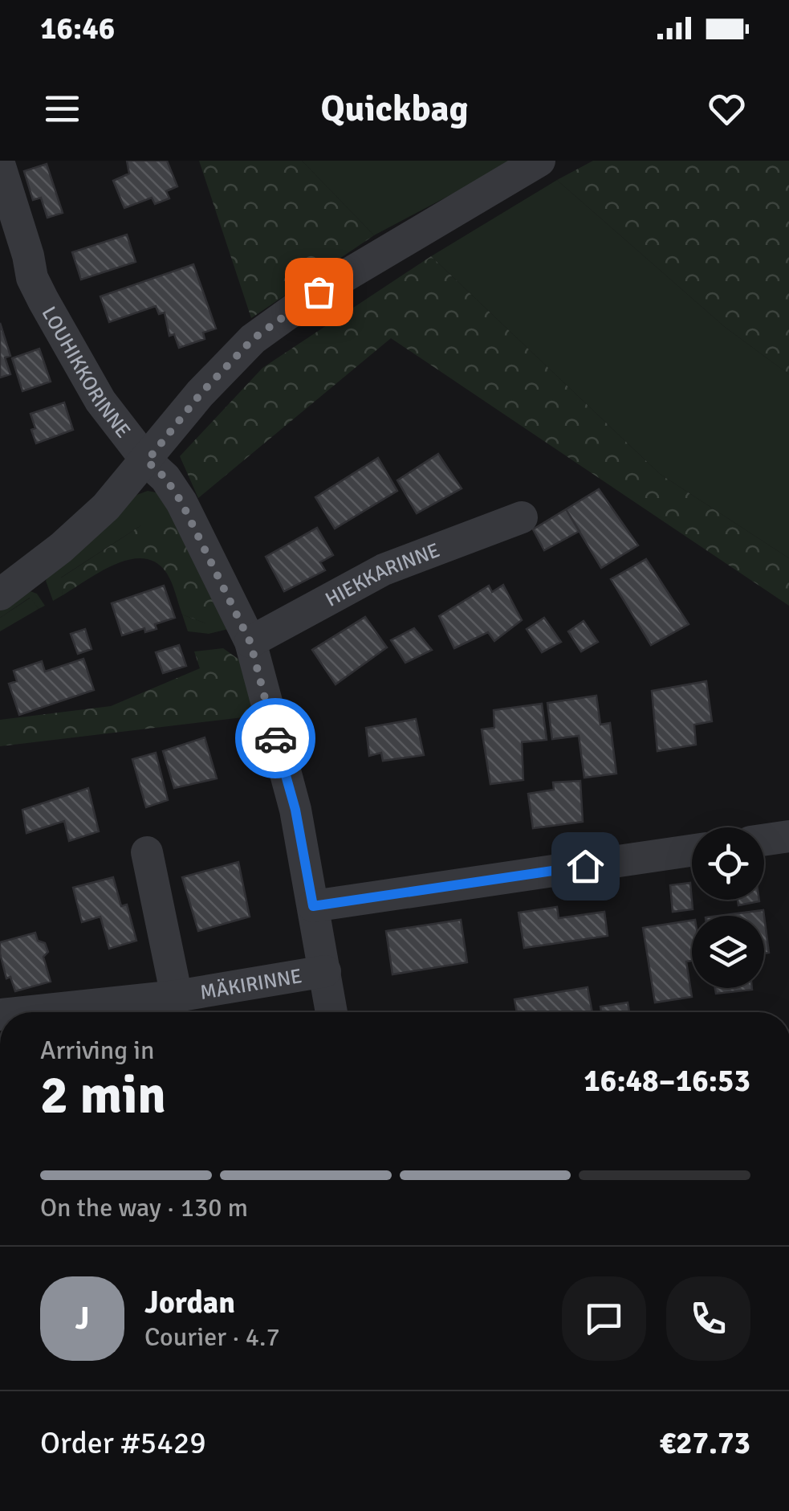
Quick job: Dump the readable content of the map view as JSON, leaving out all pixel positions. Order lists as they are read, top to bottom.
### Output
{
  "streets": {
    "street": ["LOUHIKKORINNE", "HIEKKARINNE", "MÄKIRINNE"]
  },
  "crossings": [
    ["LOUHIKKORINNE", "HIEKKARINNE"],
    ["LOUHIKKORINNE", "MÄKIRINNE"]
  ],
  "page": {
    "status": "16:46",
    "header": "Quickbag",
    "heading": ["2 min", "Arriving in", "16:48–16:53"],
    "panel": [
      "Jordan",
      "Courier · 4.7",
      "Order #5429",
      "€27.73"
    ],
    "bar": "On the way · 130 m",
    "round": "J"
  }
}
